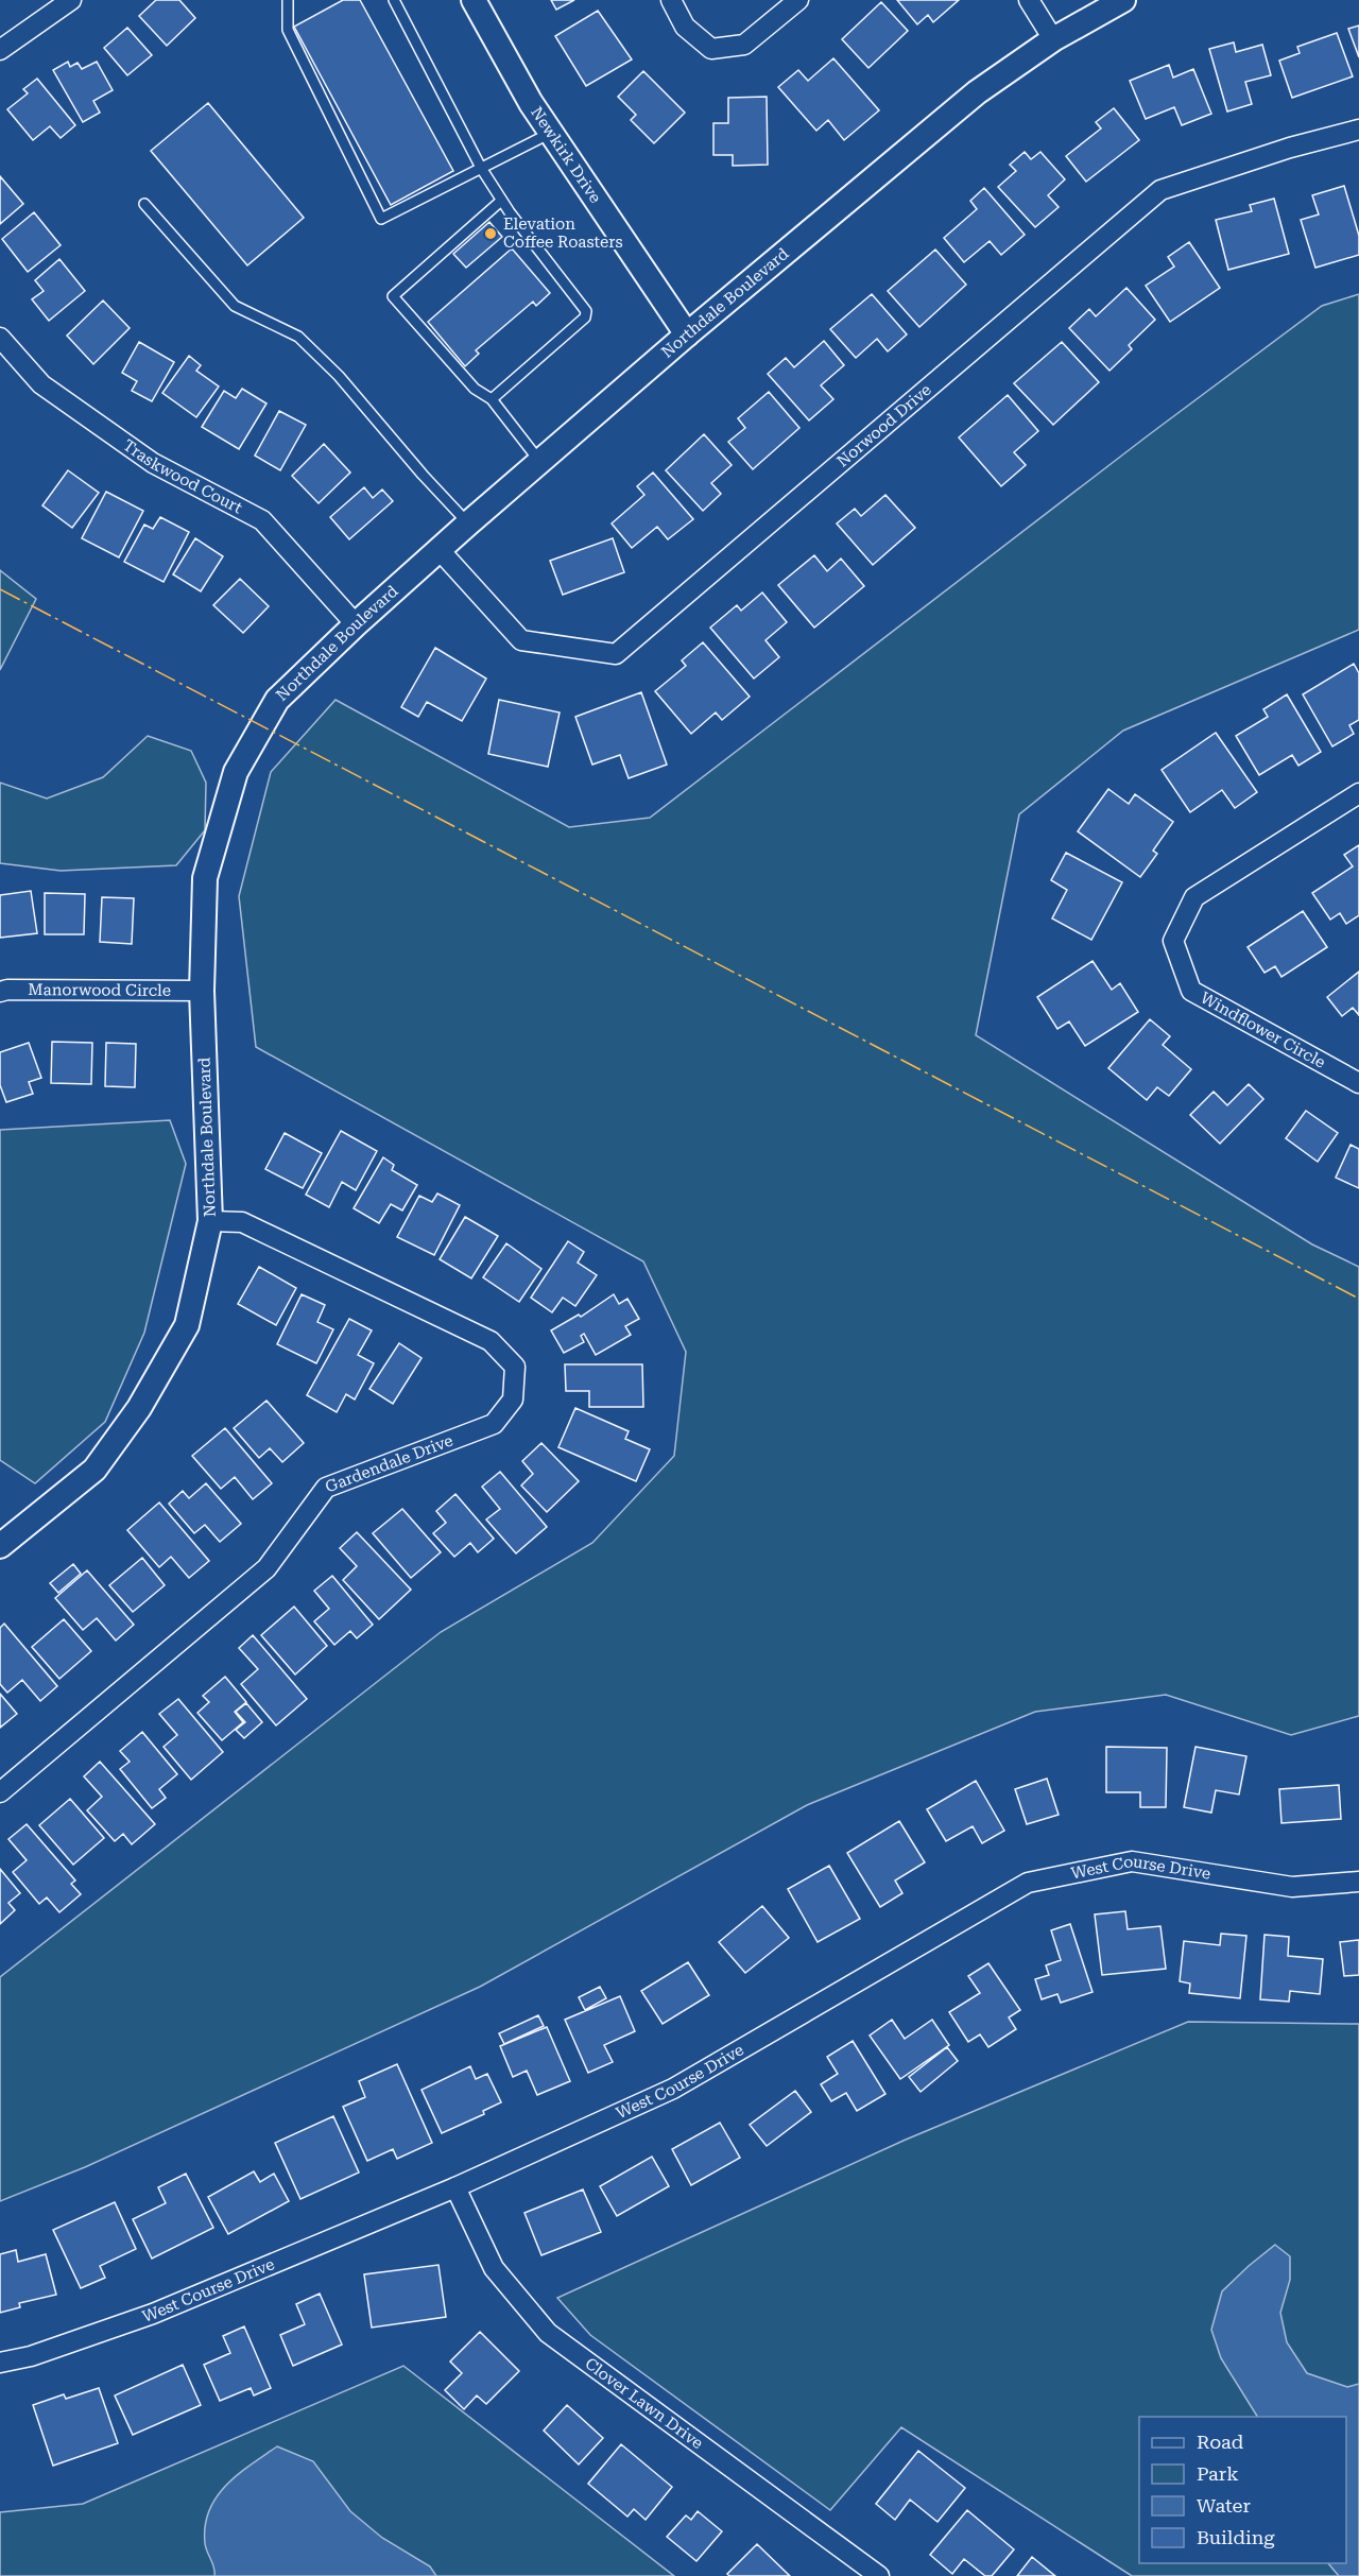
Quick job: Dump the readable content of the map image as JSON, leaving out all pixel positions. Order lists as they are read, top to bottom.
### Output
{
  "streets": {
    "street": [
      "Newkirk Drive",
      "Northdale Boulevard",
      "Norwood Drive",
      "Traskwood Court",
      "Manorwood Circle",
      "Windflower Circle",
      "Gardendale Drive",
      "West Course Drive",
      "Clover Lawn Drive"
    ]
  },
  "crossings": [
    ["Newkirk Drive", "Northdale Boulevard"],
    ["Northdale Boulevard", "Norwood Drive"],
    ["Northdale Boulevard", "Traskwood Court"],
    ["Northdale Boulevard", "Manorwood Circle"],
    ["Northdale Boulevard", "Gardendale Drive"],
    ["West Course Drive", "Clover Lawn Drive"]
  ],
  "places": ["Elevation Coffee Roasters"],
  "legend": [
    "Road",
    "Park",
    "Water",
    "Building"
  ]
}
